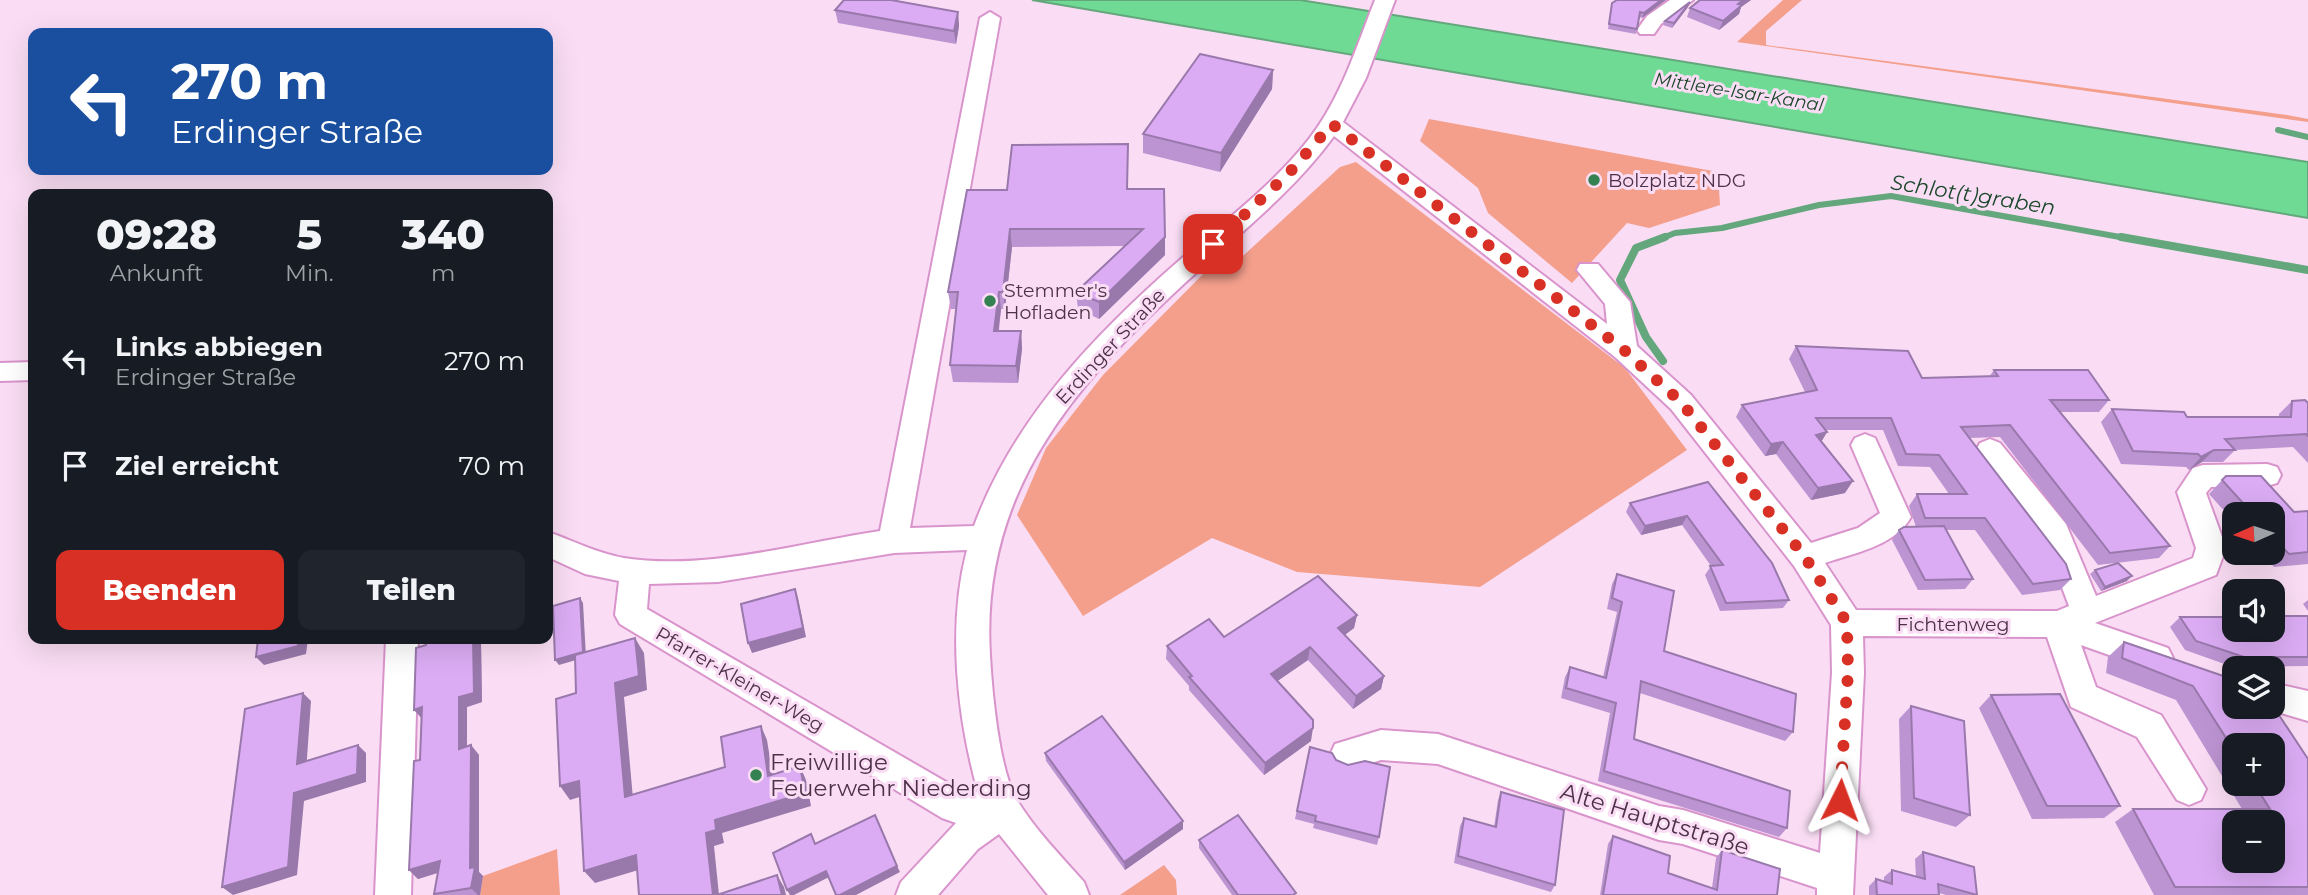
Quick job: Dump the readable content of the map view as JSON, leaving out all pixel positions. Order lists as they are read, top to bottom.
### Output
{
  "streets": {
    "street": [
      "Erdinger Straße",
      "Fichtenweg",
      "Pfarrer-Kleiner-Weg",
      "Alte Hauptstraße"
    ]
  },
  "crossings": [
    ["Erdinger Straße", "Pfarrer-Kleiner-Weg"],
    ["Fichtenweg", "Alte Hauptstraße"]
  ],
  "water": ["Mittlere-Isar-Kanal", "Schlot(t)graben"],
  "places": ["Bolzplatz NDG", "Stemmer's Hofladen", "Freiwillige Feuerwehr Niederding"],
  "north": "left",
  "page": {
    "turn": ["270 m", "Erdinger Straße"],
    "eta": [
      "09:28",
      "Ankunft",
      "5",
      "Min.",
      "340",
      "m"
    ],
    "list": [
      {
        "name": "Links abbiegen",
        "note": "Erdinger Straße",
        "value": "270 m"
      },
      {
        "name": "Ziel erreicht",
        "value": "70 m"
      }
    ],
    "map_buttons": ["+", "−"],
    "buttons": ["Beenden", "Teilen"]
  }
}
